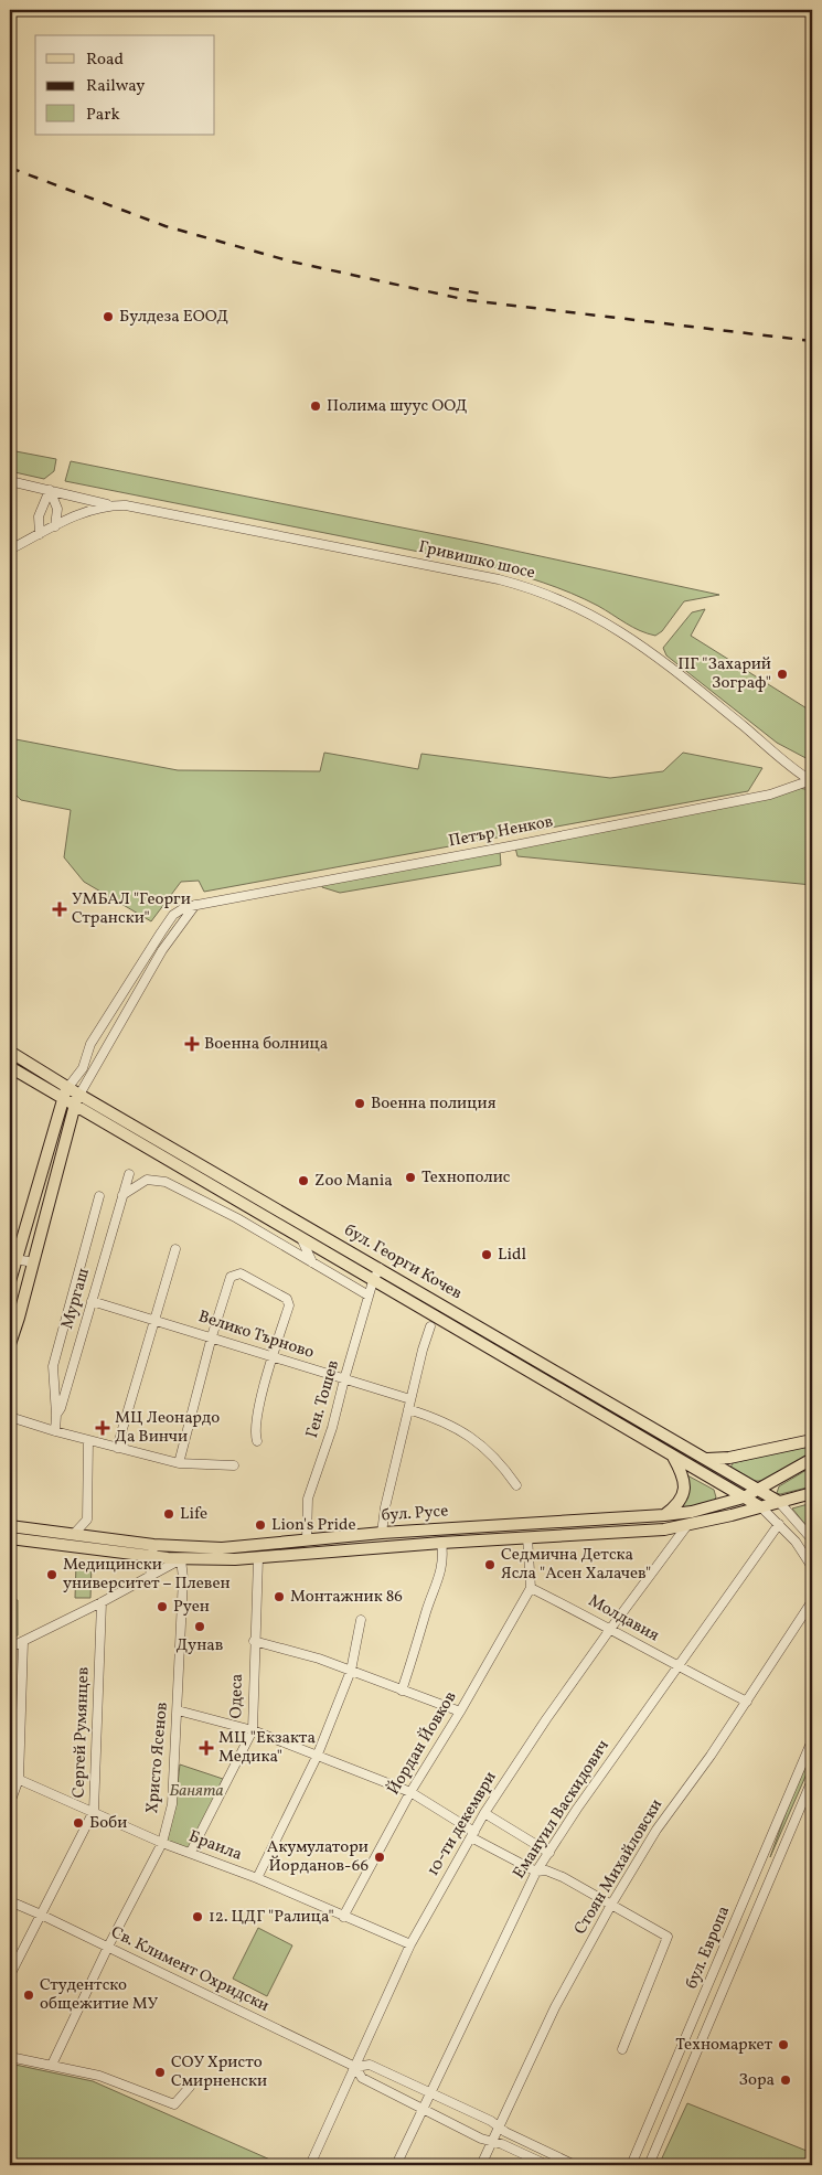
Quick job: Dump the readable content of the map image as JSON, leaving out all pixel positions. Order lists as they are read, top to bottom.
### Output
{
  "streets": {
    "main road": ["бул. Георги Кочев", "бул. Русе"],
    "street": [
      "Гривишко шосе",
      "Петър Ненков",
      "Мургаш",
      "Велико Търново",
      "Ген. Тошев",
      "Молдавия",
      "Одеса",
      "Сергей Румянцев",
      "Йордан Йовков",
      "Христо Ясенов",
      "Емануил Васкидович",
      "10-ти декември",
      "Браила",
      "Стоян Михайловски",
      "бул. Европа",
      "Св. Климент Охридски"
    ]
  },
  "crossings": [
    ["Гривишко шосе", "Петър Ненков"],
    ["Петър Ненков", "бул. Георги Кочев"],
    ["бул. Георги Кочев", "Ген. Тошев"],
    ["бул. Георги Кочев", "бул. Русе"],
    ["Мургаш", "Велико Търново"],
    ["Велико Търново", "Ген. Тошев"],
    ["Ген. Тошев", "бул. Русе"],
    ["бул. Русе", "Одеса"],
    ["бул. Русе", "Христо Ясенов"],
    ["бул. Русе", "10-ти декември"],
    ["Молдавия", "Йордан Йовков"],
    ["Молдавия", "Емануил Васкидович"],
    ["Молдавия", "10-ти декември"],
    ["Молдавия", "Стоян Михайловски"],
    ["Одеса", "Браила"],
    ["Сергей Румянцев", "Браила"],
    ["Сергей Румянцев", "Св. Климент Охридски"],
    ["Йордан Йовков", "Браила"],
    ["Христо Ясенов", "Браила"],
    ["Христо Ясенов", "Св. Климент Охридски"],
    ["Емануил Васкидович", "Св. Климент Охридски"],
    ["10-ти декември", "Браила"],
    ["10-ти декември", "Св. Климент Охридски"],
    ["Стоян Михайловски", "Св. Климент Охридски"]
  ],
  "parks": ["Банята"],
  "places": {
    "other": [
      "Булдеза ЕООД",
      "Полима шуус ООД",
      "ПГ \"Захарий Зограф\"",
      "Военна полиция",
      "Технополис",
      "Zoo Mania",
      "Lidl",
      "Life",
      "Lion's Pride",
      "Седмична Детска Ясла \"Асен Халачев\"",
      "Медицински университет – Плевен",
      "Монтажник 86",
      "Руен",
      "Дунав",
      "Боби",
      "Aкумулатори Йорданов-66",
      "12. ЦДГ \"Ралица\"",
      "Студентско общежитие МУ",
      "Техномаркет",
      "СОУ Христо Смирненски",
      "Зора"
    ],
    "health": [
      "УМБАЛ \"Георги Странски\"",
      "Военна болница",
      "МЦ Леонардо Да Винчи",
      "МЦ \"Екзакта Медика\""
    ]
  },
  "legend": ["Road", "Railway", "Park"]
}
